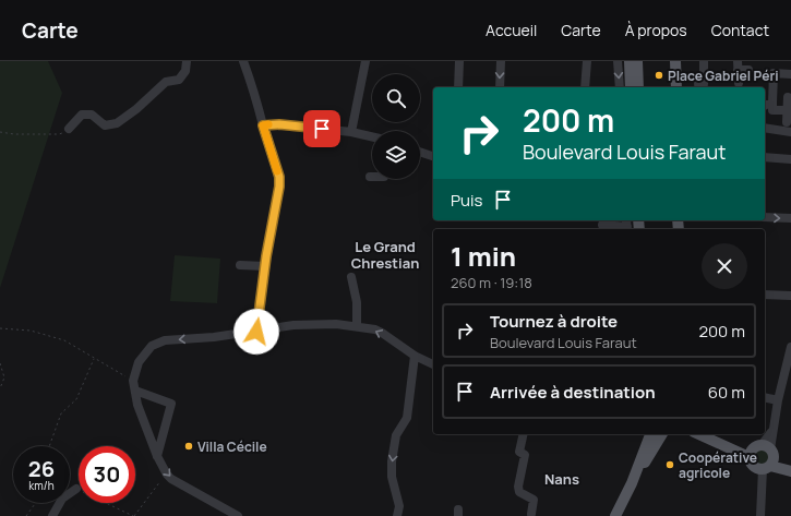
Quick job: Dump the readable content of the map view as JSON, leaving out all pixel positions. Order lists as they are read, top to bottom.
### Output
{
  "districts": ["Le Grand Chrestian", "Nans"],
  "places": ["Place Gabriel Péri", "Villa Cécile", "Coopérative agricole"],
  "page": {
    "header": "Carte",
    "nav": [
      "Accueil",
      "Carte",
      "À propos",
      "Contact"
    ],
    "turn": ["200 m", "Boulevard Louis Faraut"],
    "then": "Puis",
    "heading": ["1 min", "260 m · 19:18"],
    "list": [
      {
        "name": "Tournez à droite",
        "note": "Boulevard Louis Faraut",
        "value": "200 m"
      },
      {
        "name": "Arrivée à destination",
        "value": "60 m"
      }
    ],
    "speed": "26 km/h",
    "limit": "30"
  }
}
